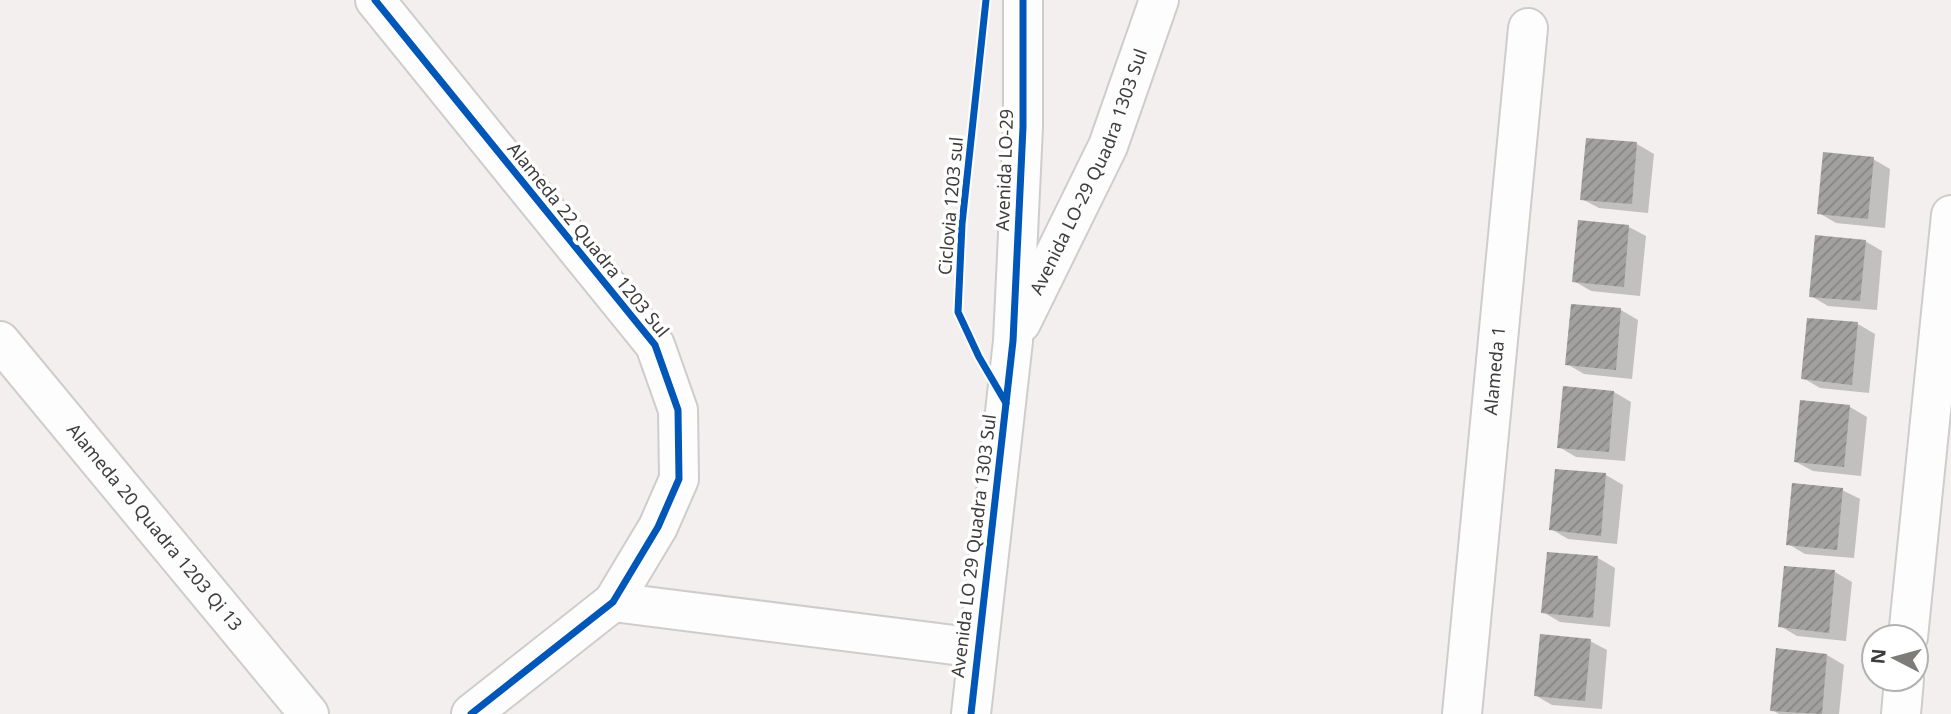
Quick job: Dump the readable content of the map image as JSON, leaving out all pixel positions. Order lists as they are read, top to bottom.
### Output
{
  "streets": {
    "street": [
      "Avenida LO-29",
      "Avenida LO-29 Quadra 1303 Sul",
      "Alameda 22 Quadra 1203 Sul",
      "Alameda 1",
      "Alameda 20 Quadra 1203 Qi 13",
      "Avenida LO 29 Quadra 1303 Sul"
    ],
    "cycle path": ["Ciclovia 1203 sul"]
  },
  "crossings": [
    ["Avenida LO-29", "Avenida LO-29 Quadra 1303 Sul"],
    ["Avenida LO-29", "Avenida LO 29 Quadra 1303 Sul"],
    ["Avenida LO-29 Quadra 1303 Sul", "Avenida LO 29 Quadra 1303 Sul"]
  ],
  "north": "left"
}
